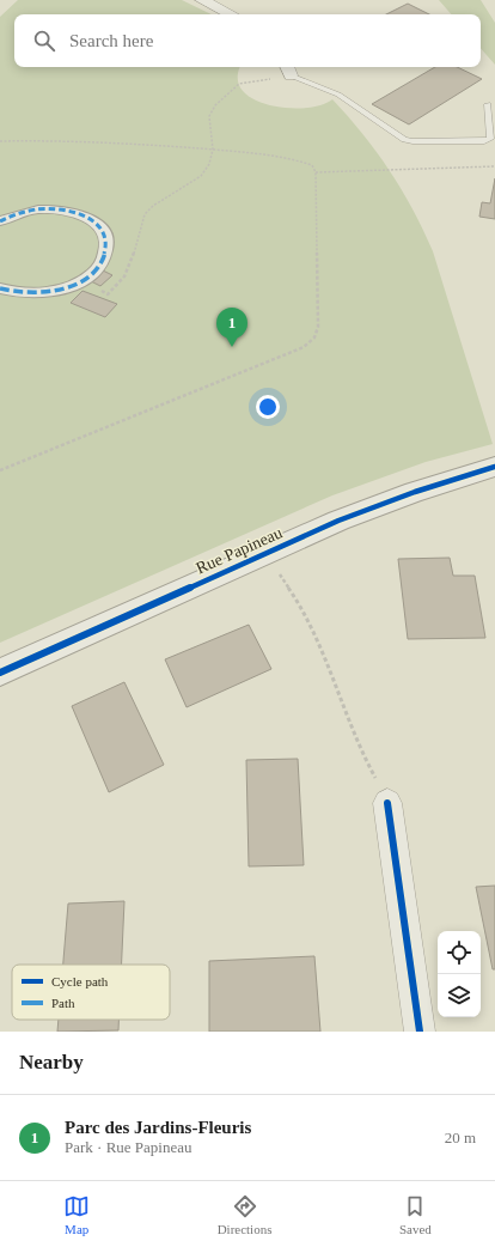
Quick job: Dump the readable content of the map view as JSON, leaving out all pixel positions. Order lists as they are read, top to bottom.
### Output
{
  "streets": {
    "street": ["Rue Papineau"]
  },
  "legend": ["Cycle path", "Path"],
  "page": {
    "search": "Search here",
    "pins": "1",
    "heading": "Nearby",
    "list": [
      {
        "mark": "1",
        "name": "Parc des Jardins-Fleuris",
        "note": "Park · Rue Papineau",
        "value": "20 m"
      }
    ],
    "nav": ["Map", "Directions", "Saved"]
  }
}
